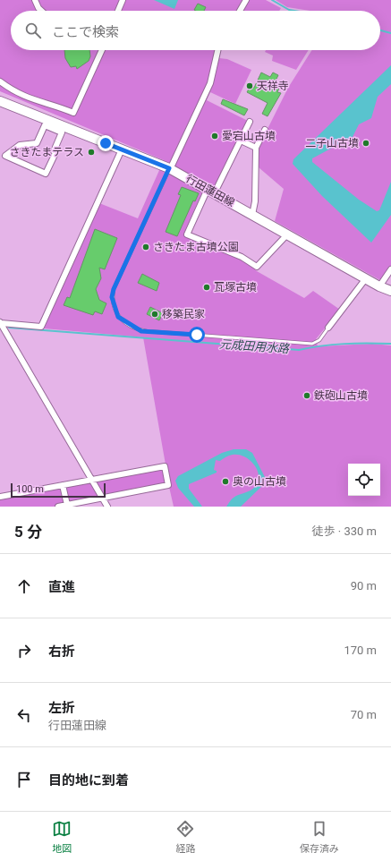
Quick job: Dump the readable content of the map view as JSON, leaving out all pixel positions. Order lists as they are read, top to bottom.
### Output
{
  "streets": {
    "main road": ["行田蓮田線"]
  },
  "water": ["元成田用水路"],
  "places": [
    "天祥寺",
    "愛宕山古墳",
    "二子山古墳",
    "さきたまテラス",
    "さきたま古墳公園",
    "瓦塚古墳",
    "移築民家",
    "鉄砲山古墳",
    "奥の山古墳"
  ],
  "scale_bar": "100 m",
  "page": {
    "search": "ここで検索",
    "scale": "100 m",
    "heading": ["5 分", "徒歩 · 330 m"],
    "list": [
      ["直進", "90 m"],
      ["右折", "170 m"],
      ["左折", "行田蓮田線", "70 m"],
      "目的地に到着"
    ],
    "nav": ["地図", "経路", "保存済み"]
  }
}
